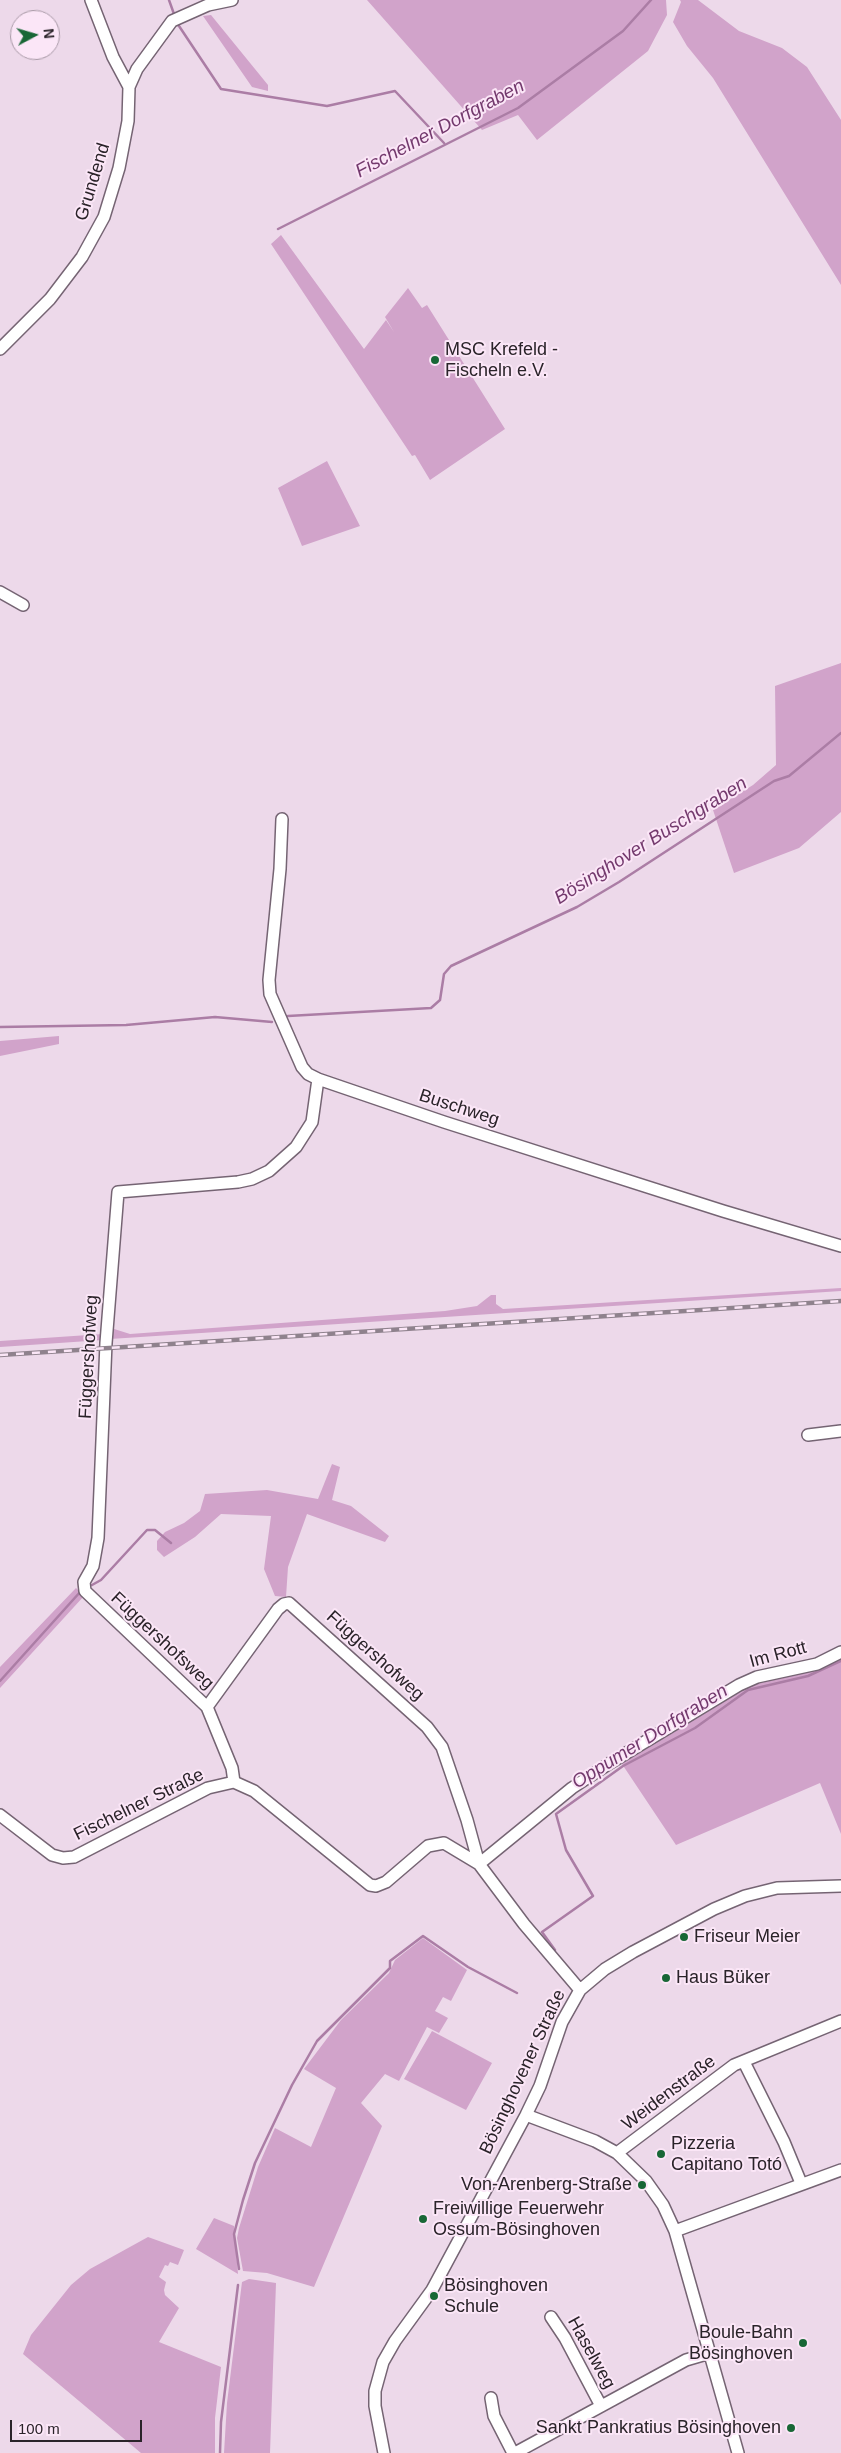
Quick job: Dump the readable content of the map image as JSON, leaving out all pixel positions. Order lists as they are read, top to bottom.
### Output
{
  "streets": {
    "street": [
      "Grundend",
      "Buschweg",
      "Függershofweg",
      "Függershofsweg",
      "Im Rott",
      "Fischelner Straße",
      "Bösinghovener Straße",
      "Weidenstraße",
      "Haselweg"
    ]
  },
  "crossings": [
    ["Buschweg", "Függershofweg"],
    ["Függershofweg", "Függershofsweg"],
    ["Függershofweg", "Im Rott"],
    ["Függershofsweg", "Fischelner Straße"]
  ],
  "water": ["Fischelner Dorfgraben", "Bösinghover Buschgraben", "Oppumer Dorfgraben"],
  "places": [
    "MSC Krefeld - Fischeln e.V.",
    "Friseur Meier",
    "Haus Büker",
    "Pizzeria Capitano Totó",
    "Von-Arenberg-Straße",
    "Freiwillige Feuerwehr Ossum-Bösinghoven",
    "Bösinghoven Schule",
    "Boule-Bahn Bösinghoven",
    "Sankt Pankratius Bösinghoven"
  ],
  "scale_bar": "100 m",
  "north": "right"
}
